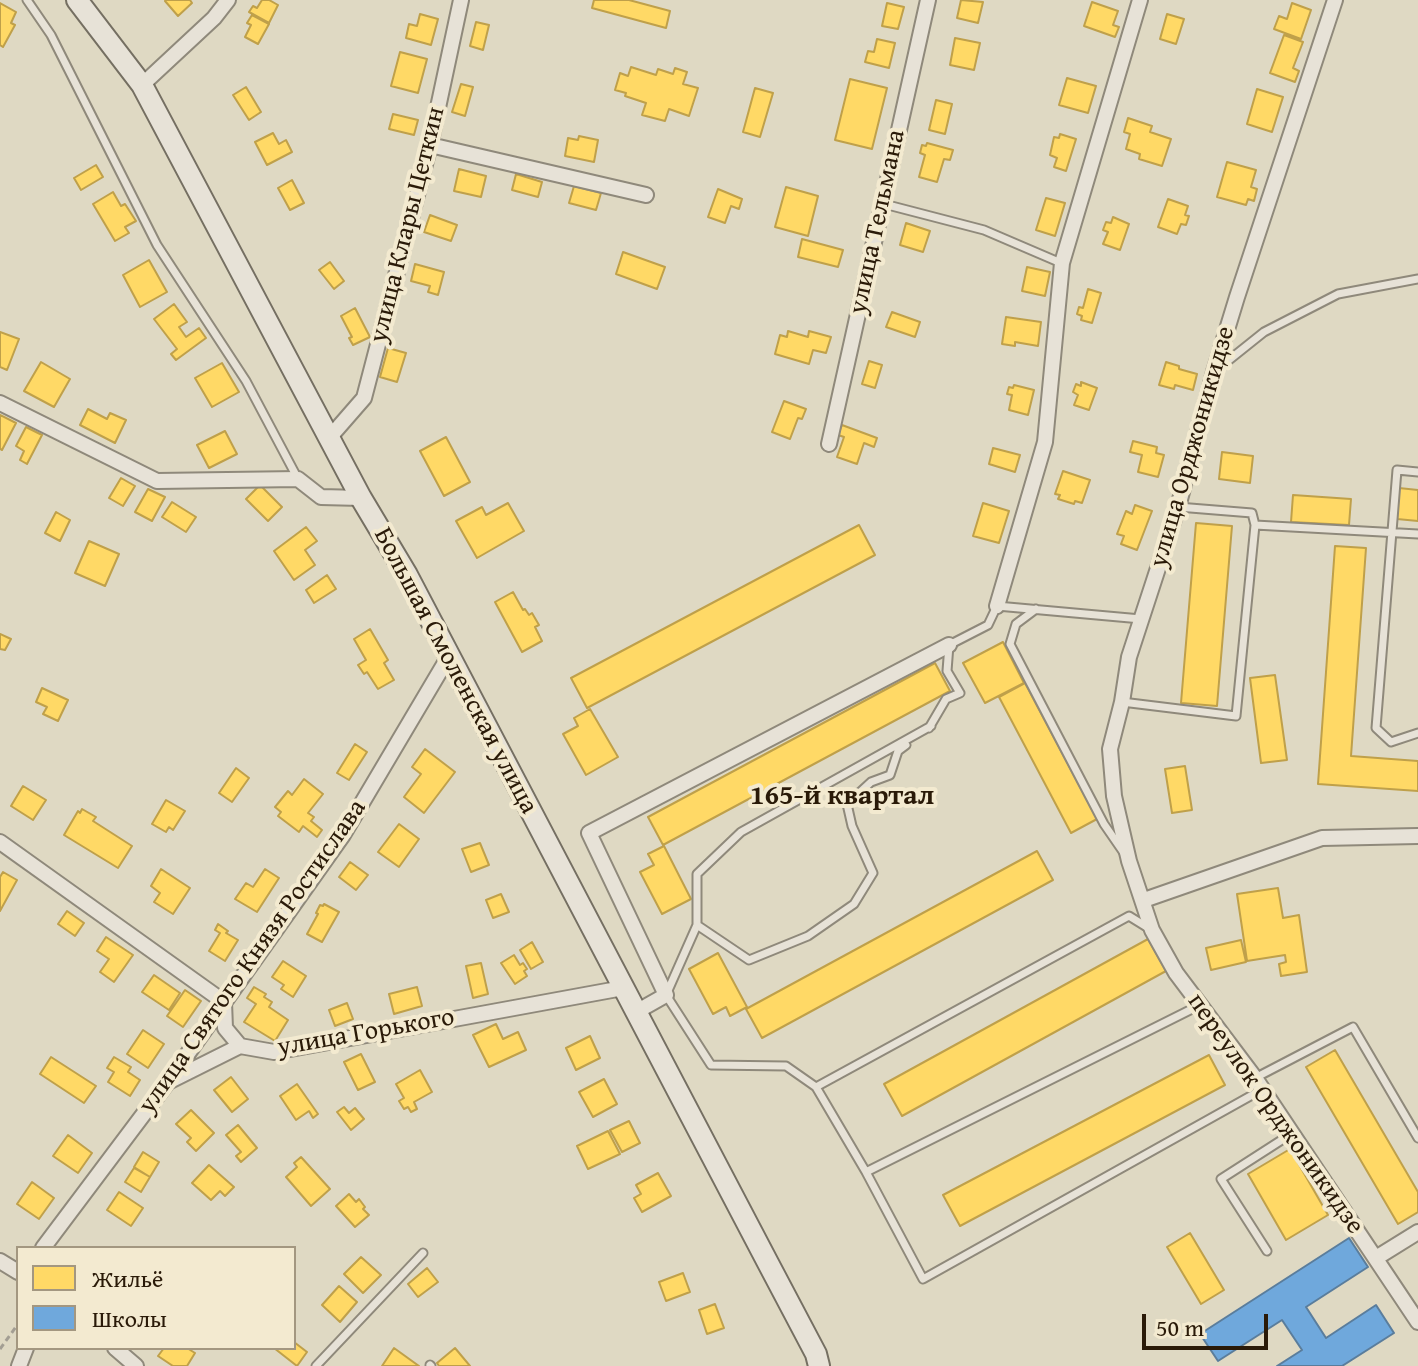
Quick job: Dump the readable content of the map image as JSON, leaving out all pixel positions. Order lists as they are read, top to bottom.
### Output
{
  "streets": {
    "main road": ["Большая Смоленская улица"],
    "street": [
      "улица Тельмана",
      "улица Клары Цеткин",
      "улица Орджоникидзе",
      "улица Святого Князя Ростислава",
      "улица Горького",
      "переулок Орджоникидзе"
    ]
  },
  "crossings": [
    ["улица Клары Цеткин", "Большая Смоленская улица"],
    ["улица Орджоникидзе", "переулок Орджоникидзе"],
    ["Большая Смоленская улица", "улица Святого Князя Ростислава"],
    ["Большая Смоленская улица", "улица Горького"],
    ["улица Святого Князя Ростислава", "улица Горького"]
  ],
  "districts": ["165-й квартал"],
  "legend": ["Жильё", "Школы"],
  "scale_bar": "50 m"
}
